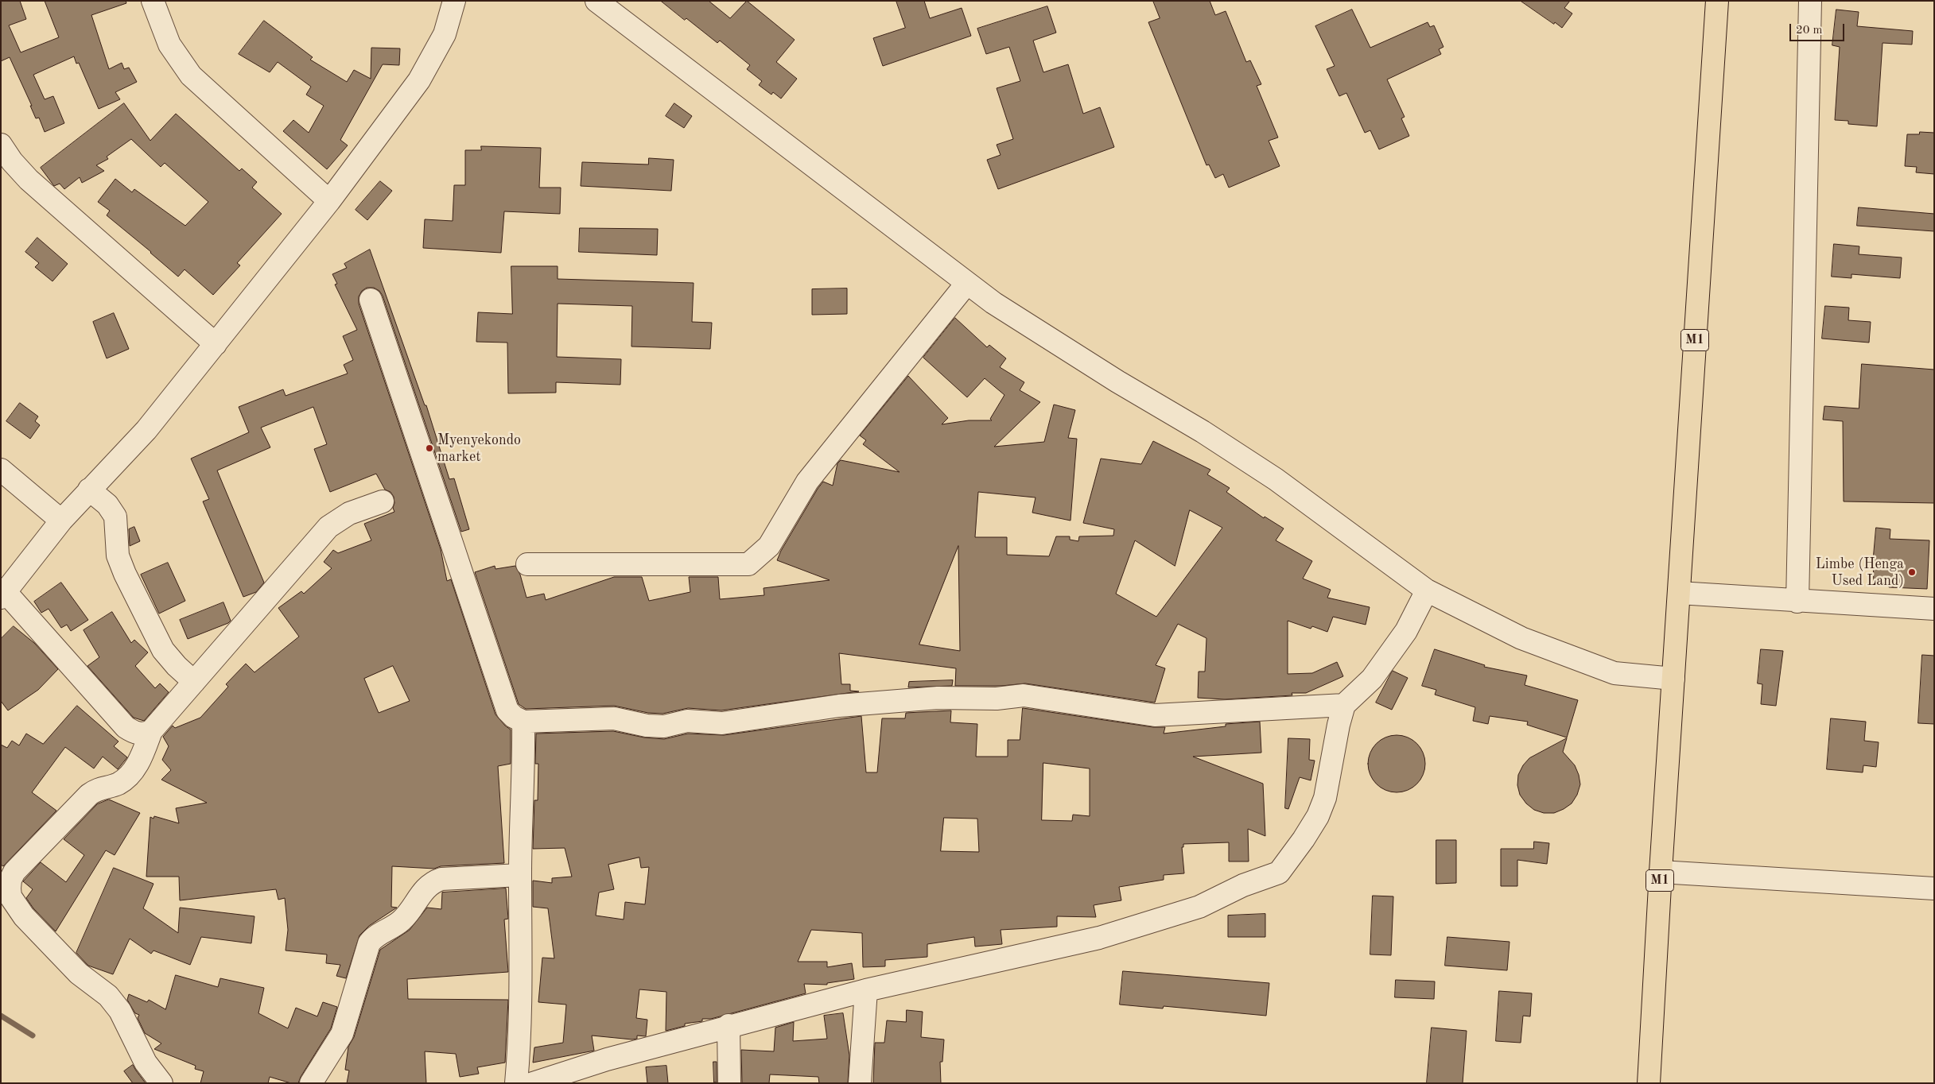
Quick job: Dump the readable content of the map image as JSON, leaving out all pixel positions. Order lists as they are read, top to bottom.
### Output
{
  "streets": {
    "highway": ["M1"]
  },
  "places": ["Myenyekondo market", "Limbe (Henga Used Land)"],
  "scale_bar": "20 m"
}
